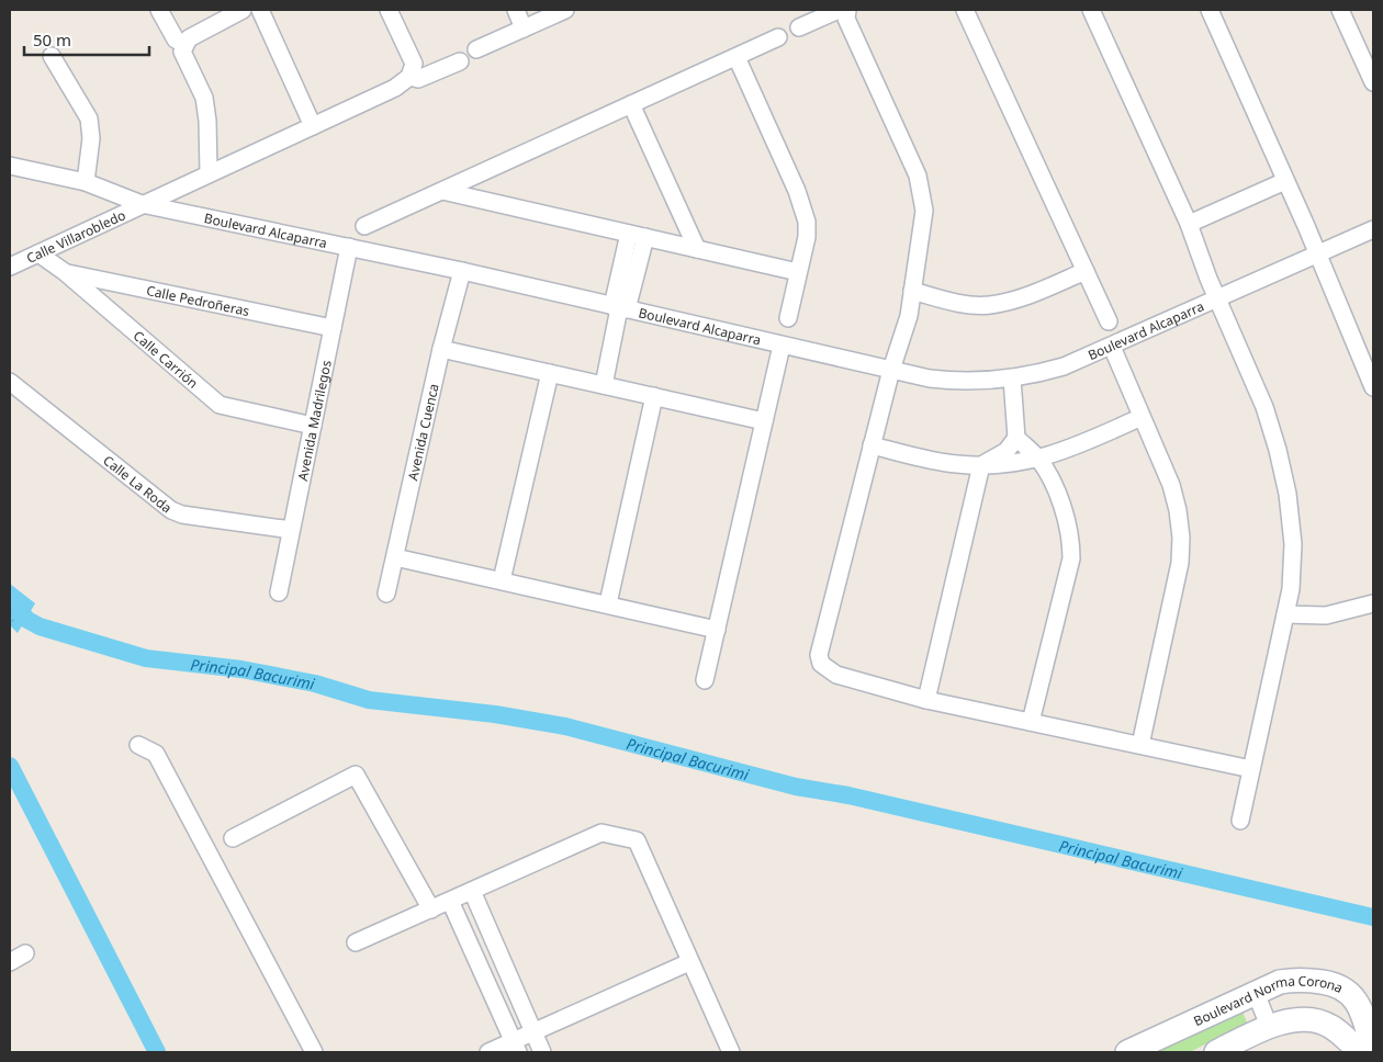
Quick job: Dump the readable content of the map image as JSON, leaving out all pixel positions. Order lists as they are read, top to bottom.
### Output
{
  "streets": {
    "street": [
      "Boulevard Alcaparra",
      "Calle Villarobledo",
      "Calle Pedroñeras",
      "Calle Carrión",
      "Avenida Madrilegos",
      "Avenida Cuenca",
      "Calle La Roda",
      "Boulevard Norma Corona"
    ]
  },
  "crossings": [
    ["Boulevard Alcaparra", "Calle Villarobledo"],
    ["Boulevard Alcaparra", "Avenida Madrilegos"],
    ["Boulevard Alcaparra", "Avenida Cuenca"],
    ["Calle Villarobledo", "Calle Carrión"],
    ["Calle Pedroñeras", "Calle Carrión"],
    ["Calle Pedroñeras", "Avenida Madrilegos"],
    ["Calle Carrión", "Avenida Madrilegos"],
    ["Avenida Madrilegos", "Calle La Roda"]
  ],
  "water": ["Principal Bacurimi"],
  "scale_bar": "50 m"
}
